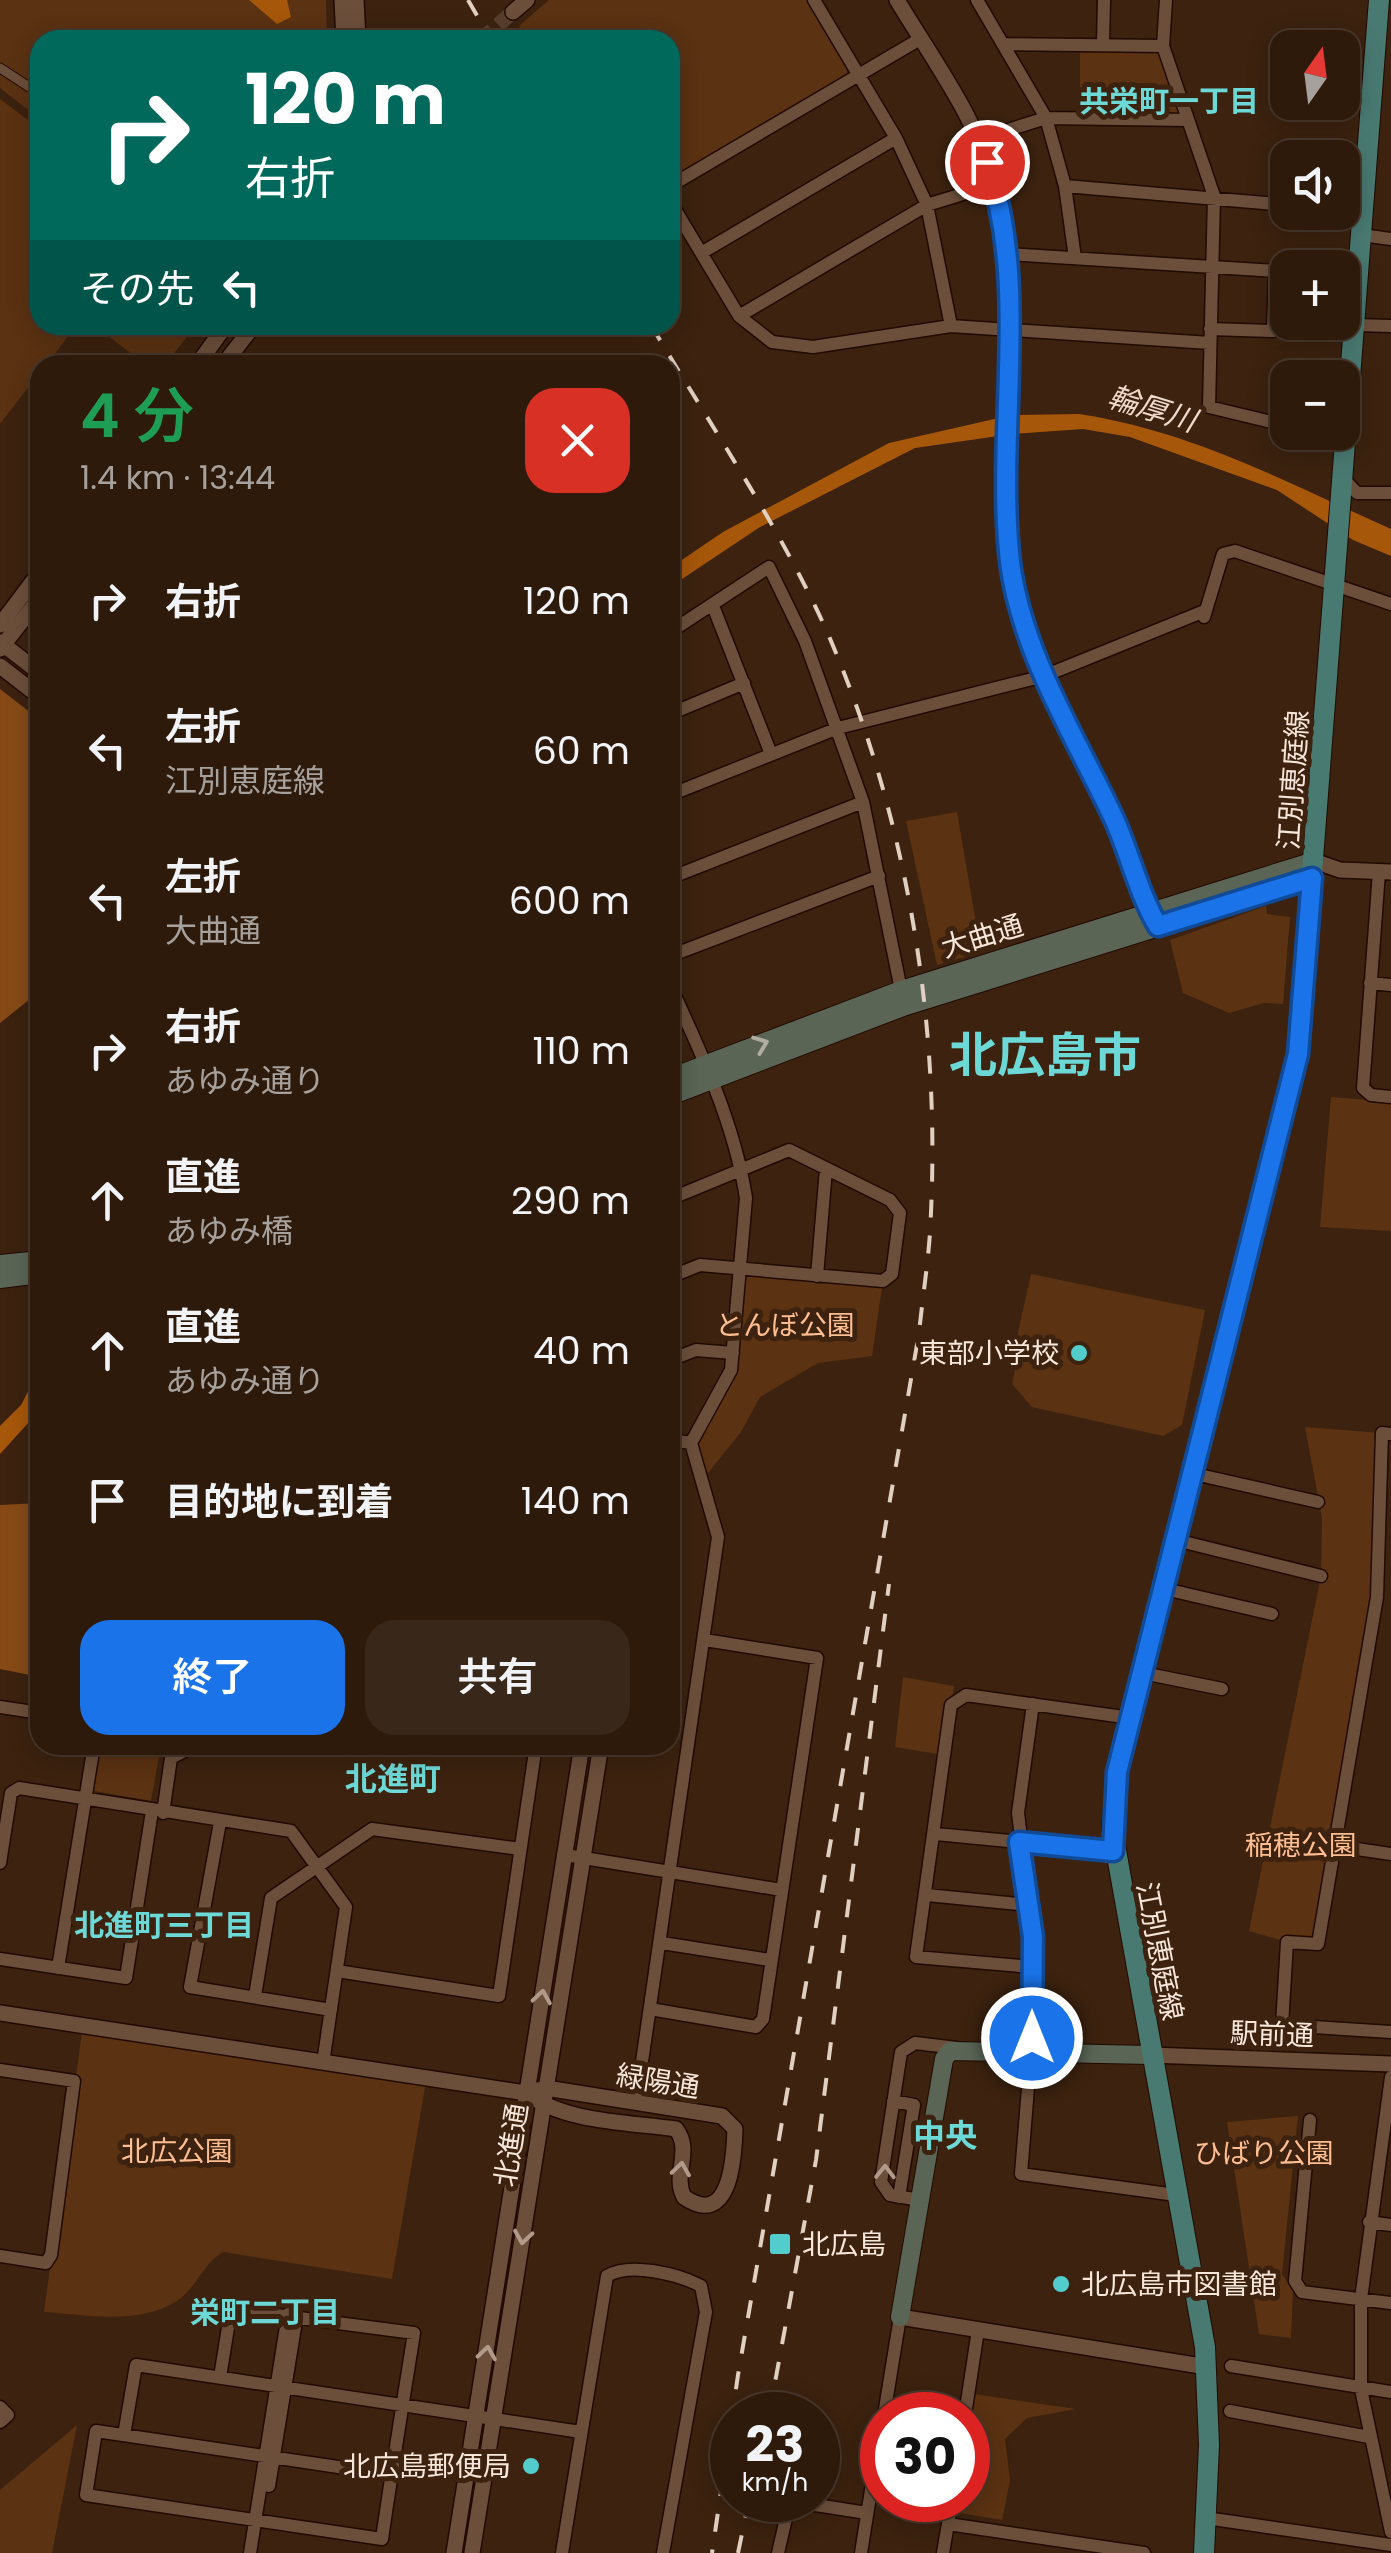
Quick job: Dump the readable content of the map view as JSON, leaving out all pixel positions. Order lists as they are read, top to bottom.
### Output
{
  "streets": {
    "main road": ["江別恵庭線", "大曲通"],
    "street": ["駅前通", "緑陽通", "北進通"]
  },
  "crossings": [
    ["江別恵庭線", "大曲通"],
    ["江別恵庭線", "駅前通"],
    ["緑陽通", "北進通"]
  ],
  "districts": [
    "共栄町一丁目",
    "北広島市",
    "北進町",
    "北進町三丁目",
    "中央",
    "栄町二丁目"
  ],
  "water": ["輪厚川"],
  "parks": [
    "とんぼ公園",
    "稲穂公園",
    "北広公園",
    "ひばり公園"
  ],
  "places": {
    "other": ["東部小学校", "北広島市図書館", "北広島郵便局"],
    "transit": ["北広島"]
  },
  "north": "top",
  "page": {
    "map_buttons": ["+", "−"],
    "turn": ["120 m", "右折"],
    "then": "その先",
    "heading": ["4 分", "1.4 km · 13:44"],
    "list": [
      {
        "name": "右折",
        "value": "120 m"
      },
      {
        "name": "左折",
        "note": "江別恵庭線",
        "value": "60 m"
      },
      {
        "name": "左折",
        "note": "大曲通",
        "value": "600 m"
      },
      {
        "name": "右折",
        "note": "あゆみ通り",
        "value": "110 m"
      },
      {
        "name": "直進",
        "note": "あゆみ橋",
        "value": "290 m"
      },
      {
        "name": "直進",
        "note": "あゆみ通り",
        "value": "40 m"
      },
      {
        "name": "目的地に到着",
        "value": "140 m"
      }
    ],
    "buttons": ["終了", "共有"],
    "speed": "23 km/h",
    "limit": "30"
  }
}
